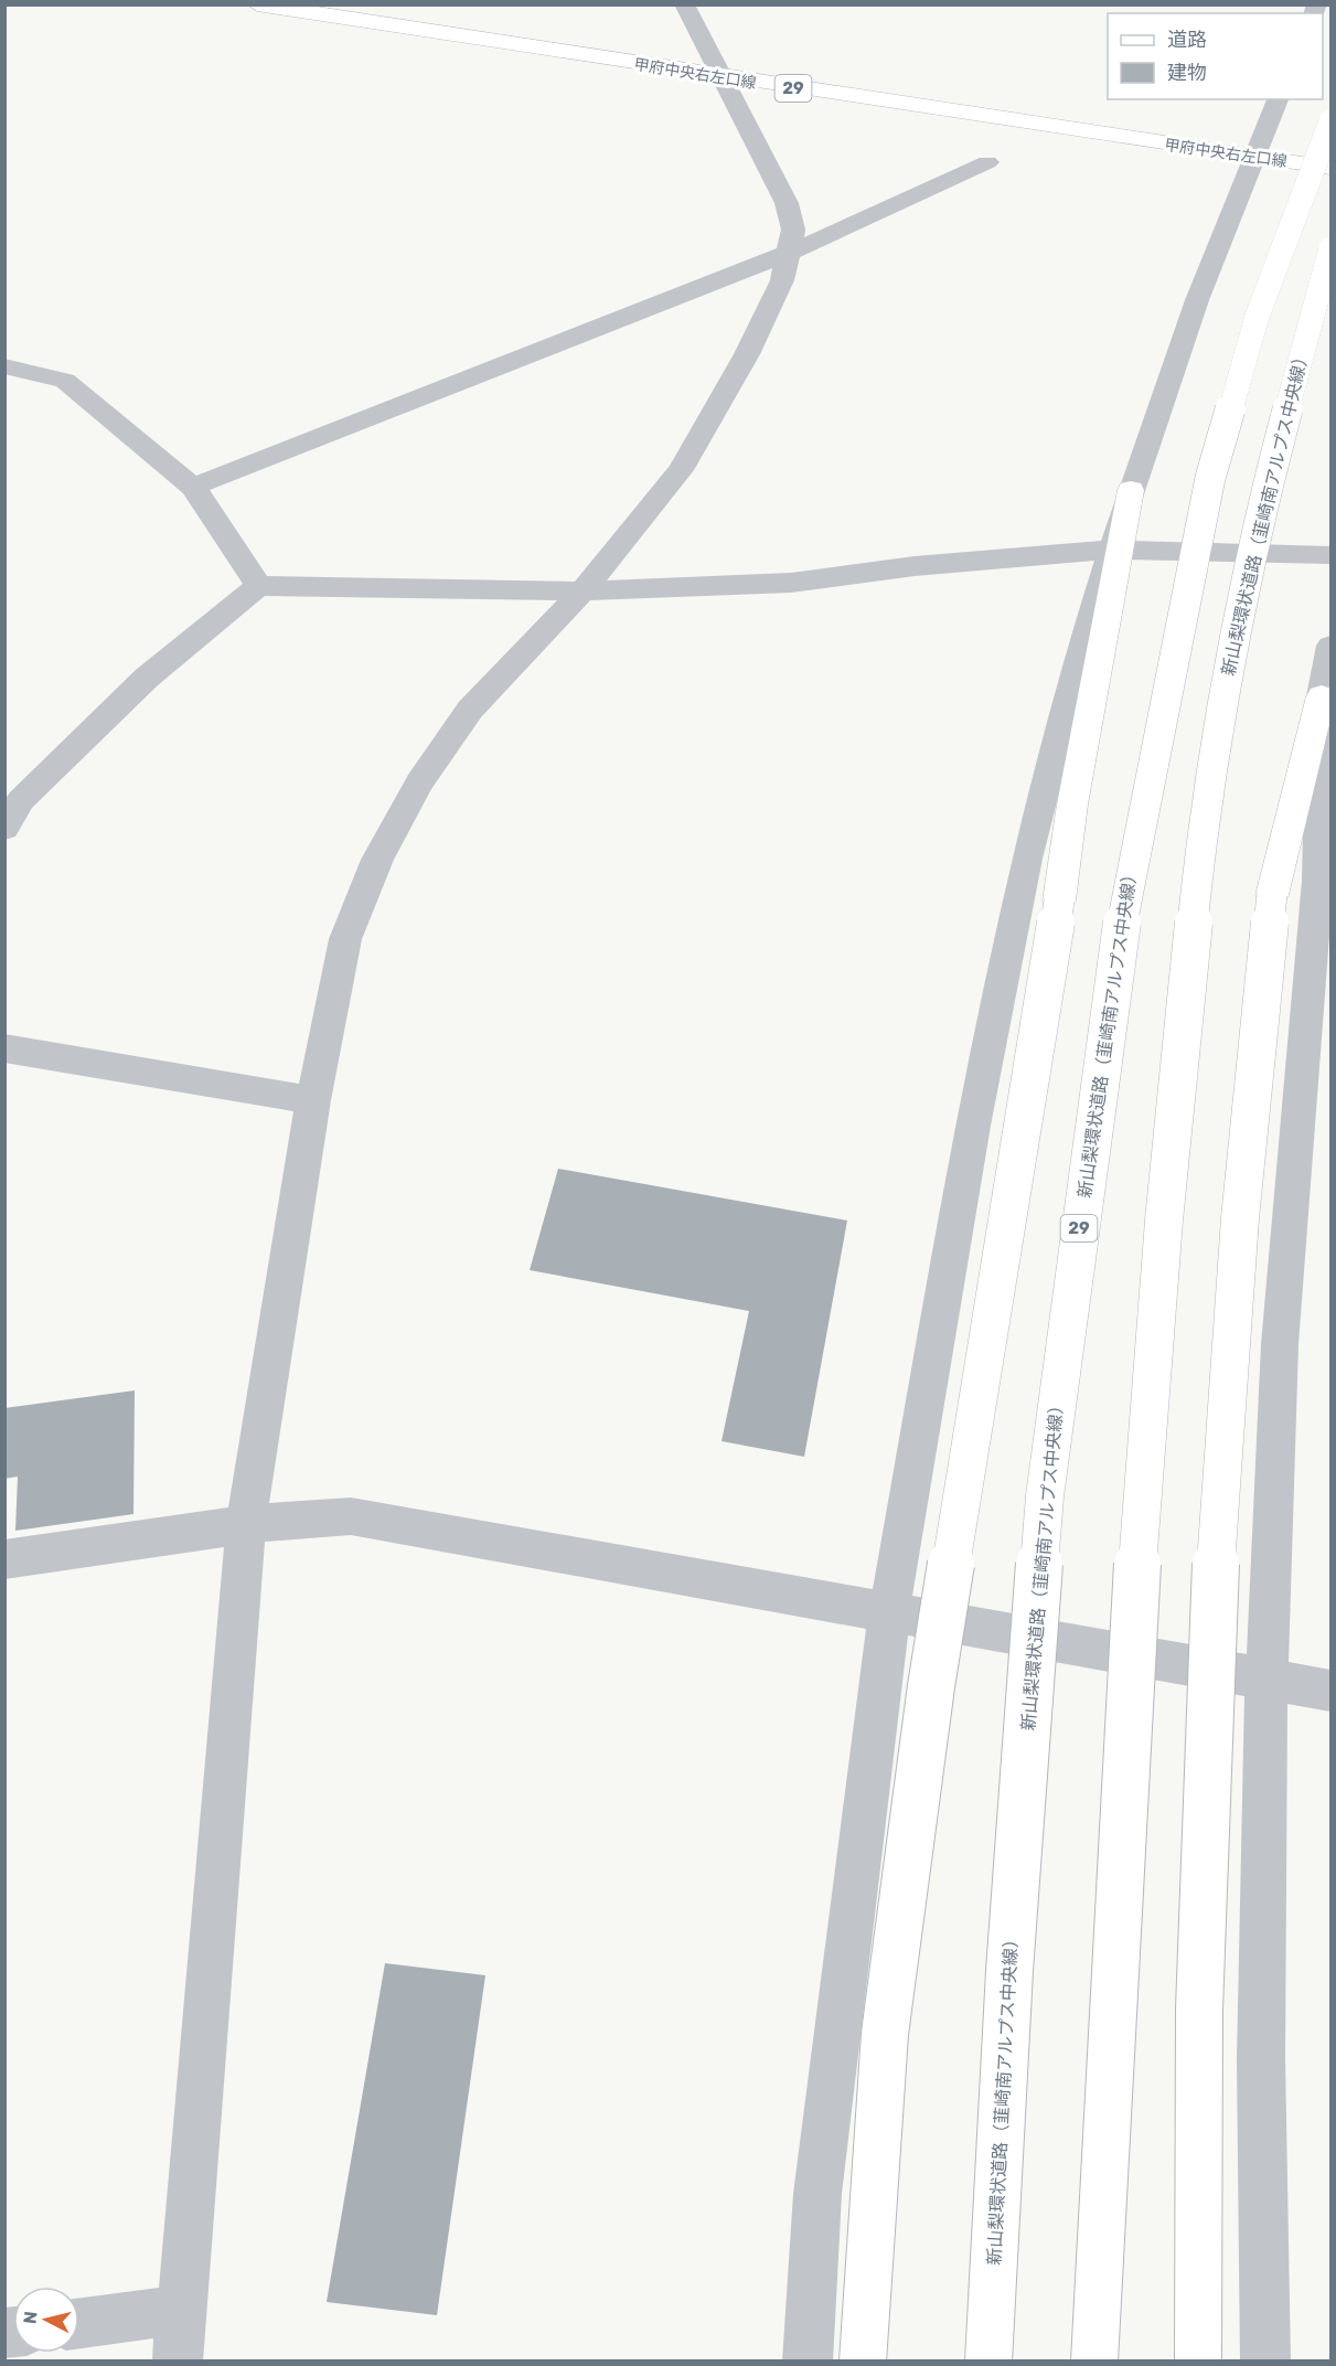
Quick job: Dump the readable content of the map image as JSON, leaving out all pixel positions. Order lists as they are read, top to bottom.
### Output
{
  "streets": {
    "main road": ["甲府中央右左口線", "29", "新山梨環状道路（韮崎南アルプス中央線）"]
  },
  "legend": ["道路", "建物"],
  "north": "left"
}
